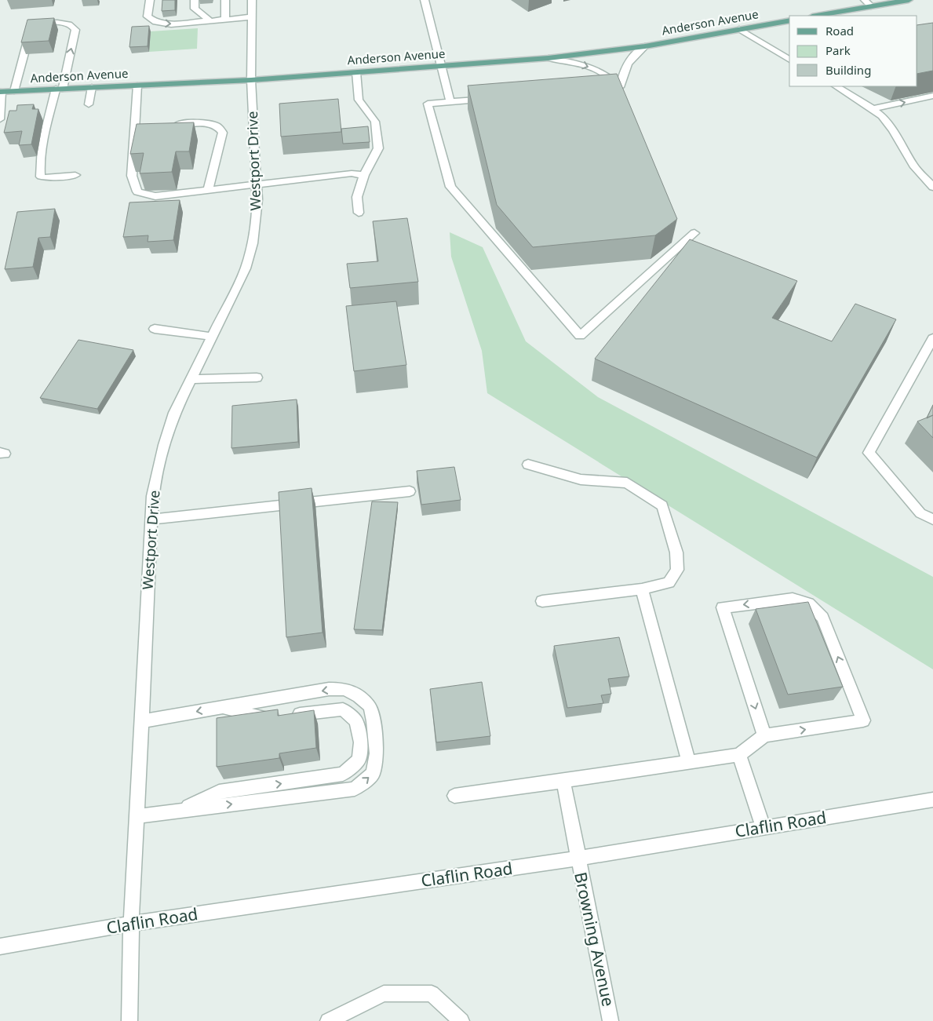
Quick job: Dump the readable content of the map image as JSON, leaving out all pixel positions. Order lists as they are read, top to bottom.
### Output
{
  "streets": {
    "main road": ["Anderson Avenue"],
    "street": ["Westport Drive", "Claflin Road", "Browning Avenue"]
  },
  "crossings": [
    ["Anderson Avenue", "Westport Drive"],
    ["Westport Drive", "Claflin Road"],
    ["Claflin Road", "Browning Avenue"]
  ],
  "legend": ["Road", "Park", "Building"]
}
